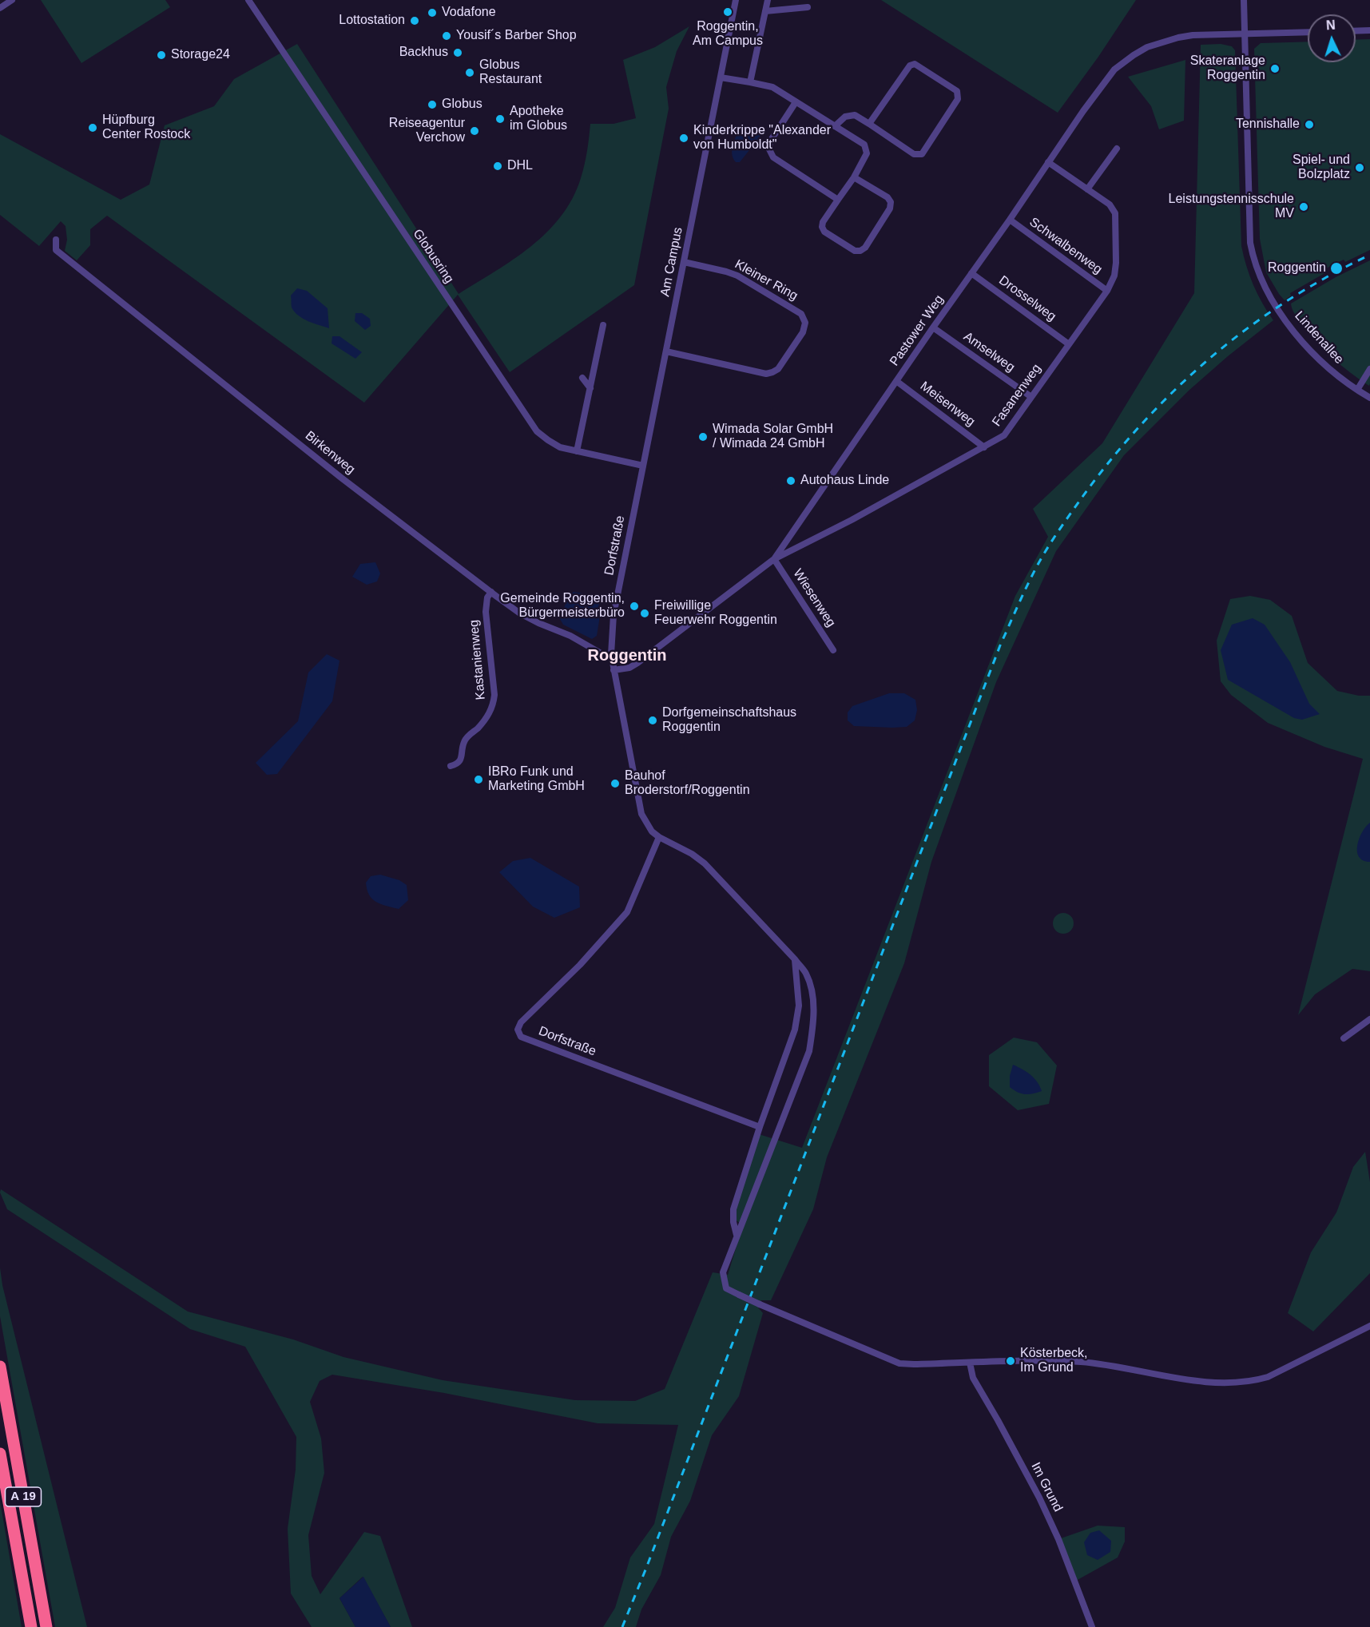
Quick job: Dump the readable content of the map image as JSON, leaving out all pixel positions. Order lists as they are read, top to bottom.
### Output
{
  "streets": {
    "highway": ["A 19"],
    "street": [
      "Schwalbenweg",
      "Globusring",
      "Am Campus",
      "Kleiner Ring",
      "Drosselweg",
      "Pastower Weg",
      "Lindenallee",
      "Amselweg",
      "Fasanenweg",
      "Meisenweg",
      "Birkenweg",
      "Dorfstraße",
      "Wiesenweg",
      "Kastanienweg",
      "Im Grund"
    ]
  },
  "crossings": [
    ["Schwalbenweg", "Pastower Weg"],
    ["Schwalbenweg", "Fasanenweg"],
    ["Globusring", "Dorfstraße"],
    ["Am Campus", "Kleiner Ring"],
    ["Am Campus", "Dorfstraße"],
    ["Drosselweg", "Pastower Weg"],
    ["Drosselweg", "Fasanenweg"],
    ["Pastower Weg", "Lindenallee"],
    ["Pastower Weg", "Amselweg"],
    ["Pastower Weg", "Fasanenweg"],
    ["Pastower Weg", "Meisenweg"],
    ["Pastower Weg", "Dorfstraße"],
    ["Pastower Weg", "Wiesenweg"],
    ["Amselweg", "Fasanenweg"],
    ["Fasanenweg", "Meisenweg"],
    ["Fasanenweg", "Wiesenweg"],
    ["Birkenweg", "Dorfstraße"],
    ["Birkenweg", "Kastanienweg"],
    ["Dorfstraße", "Im Grund"]
  ],
  "districts": ["Roggentin"],
  "places": [
    "Roggentin, Am Campus",
    "Vodafone",
    "Lottostation",
    "Yousif´s Barber Shop",
    "Backhus",
    "Storage24",
    "Skateranlage Roggentin",
    "Globus Restaurant",
    "Globus",
    "Apotheke im Globus",
    "Tennishalle",
    "Hüpfburg Center Rostock",
    "Reiseagentur Verchow",
    "Kinderkrippe \"Alexander von Humboldt\"",
    "DHL",
    "Spiel- und Bolzplatz",
    "Leistungstennisschule MV",
    "Roggentin",
    "Wimada Solar GmbH / Wimada 24 GmbH",
    "Autohaus Linde",
    "Gemeinde Roggentin, Bürgermeisterbüro",
    "Freiwillige Feuerwehr Roggentin",
    "Dorfgemeinschaftshaus Roggentin",
    "IBRo Funk und Marketing GmbH",
    "Bauhof Broderstorf/Roggentin",
    "Kösterbeck, Im Grund"
  ],
  "north": "top"
}
